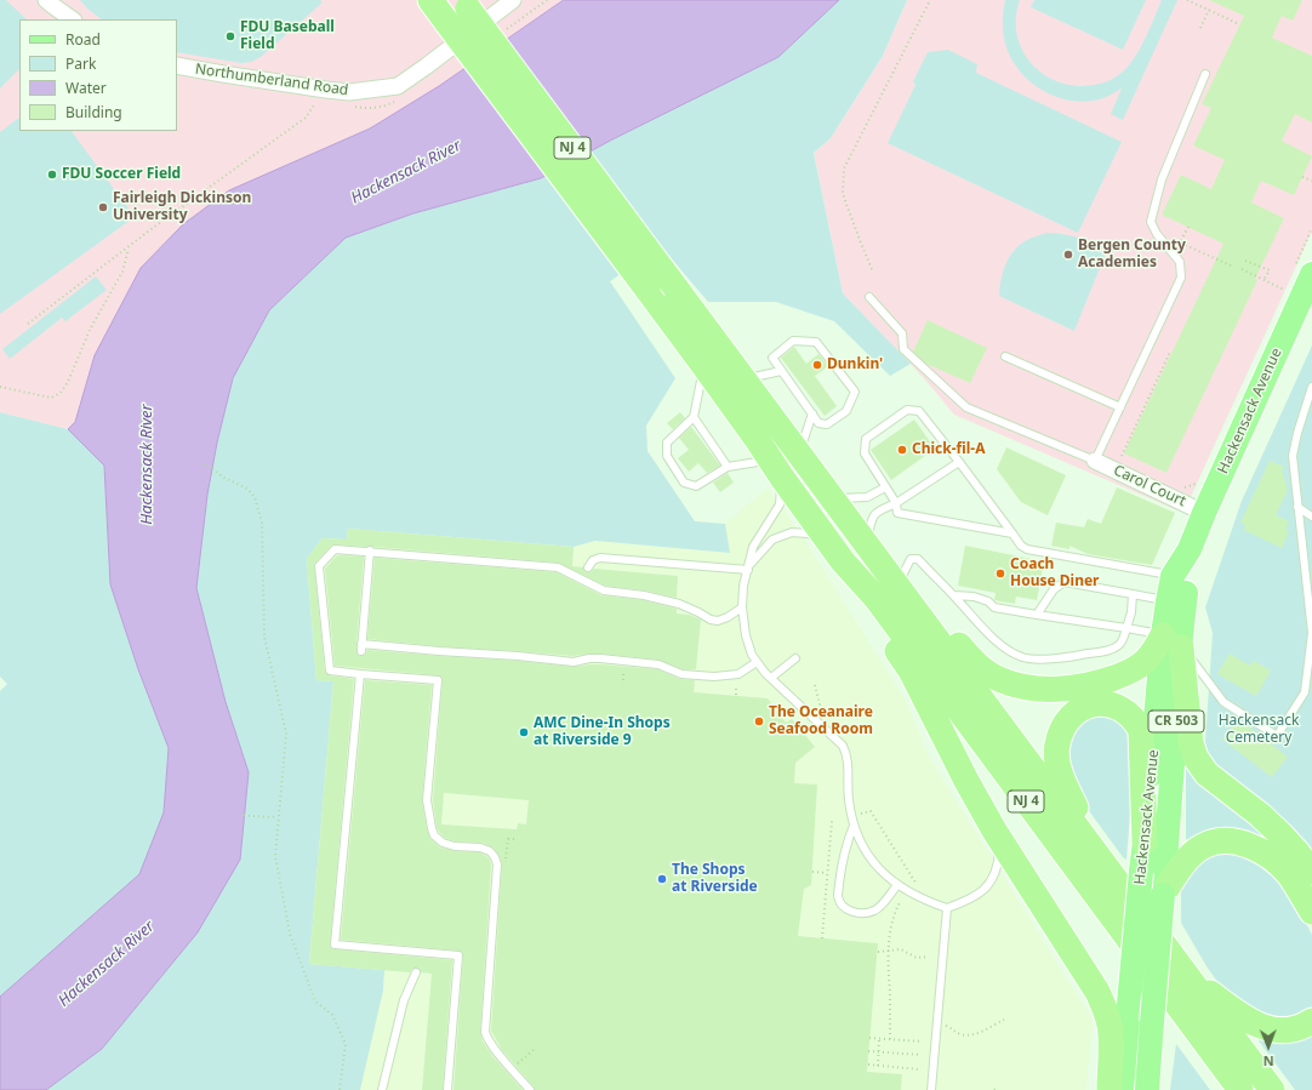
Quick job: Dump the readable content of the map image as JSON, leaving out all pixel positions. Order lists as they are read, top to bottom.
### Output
{
  "streets": {
    "highway": ["NJ 4"],
    "main road": ["Hackensack Avenue", "CR 503"],
    "street": ["Northumberland Road", "Carol Court"]
  },
  "crossings": [
    ["Hackensack Avenue", "Carol Court"]
  ],
  "water": ["Hackensack River"],
  "parks": ["Hackensack Cemetery"],
  "places": [
    "FDU Baseball Field",
    "FDU Soccer Field",
    "Fairleigh Dickinson University",
    "Bergen County Academies",
    "Dunkin'",
    "Chick-fil-A",
    "Coach House Diner",
    "The Oceanaire Seafood Room",
    "AMC Dine-In Shops at Riverside 9",
    "The Shops at Riverside"
  ],
  "legend": [
    "Road",
    "Park",
    "Water",
    "Building"
  ],
  "north": "bottom"
}
